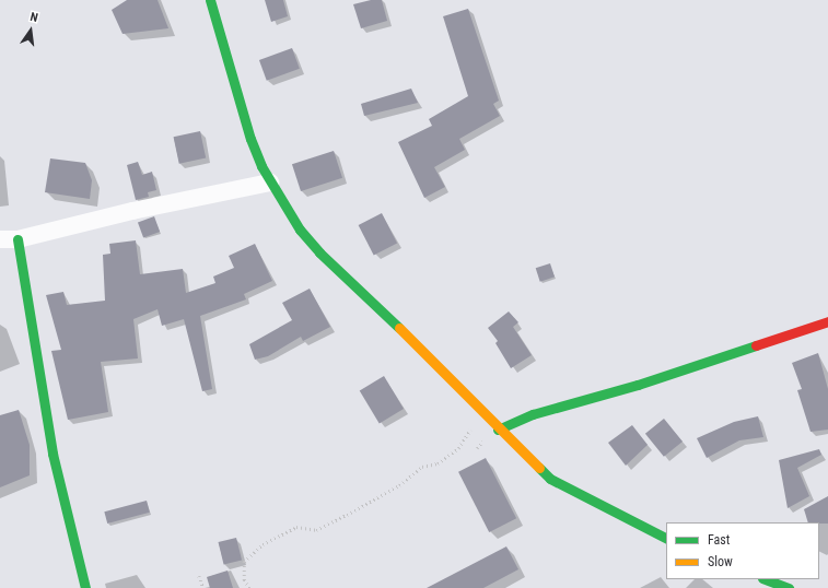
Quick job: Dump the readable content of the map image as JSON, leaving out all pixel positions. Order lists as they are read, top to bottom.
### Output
{
  "legend": ["Fast", "Slow"],
  "north": "top"
}
